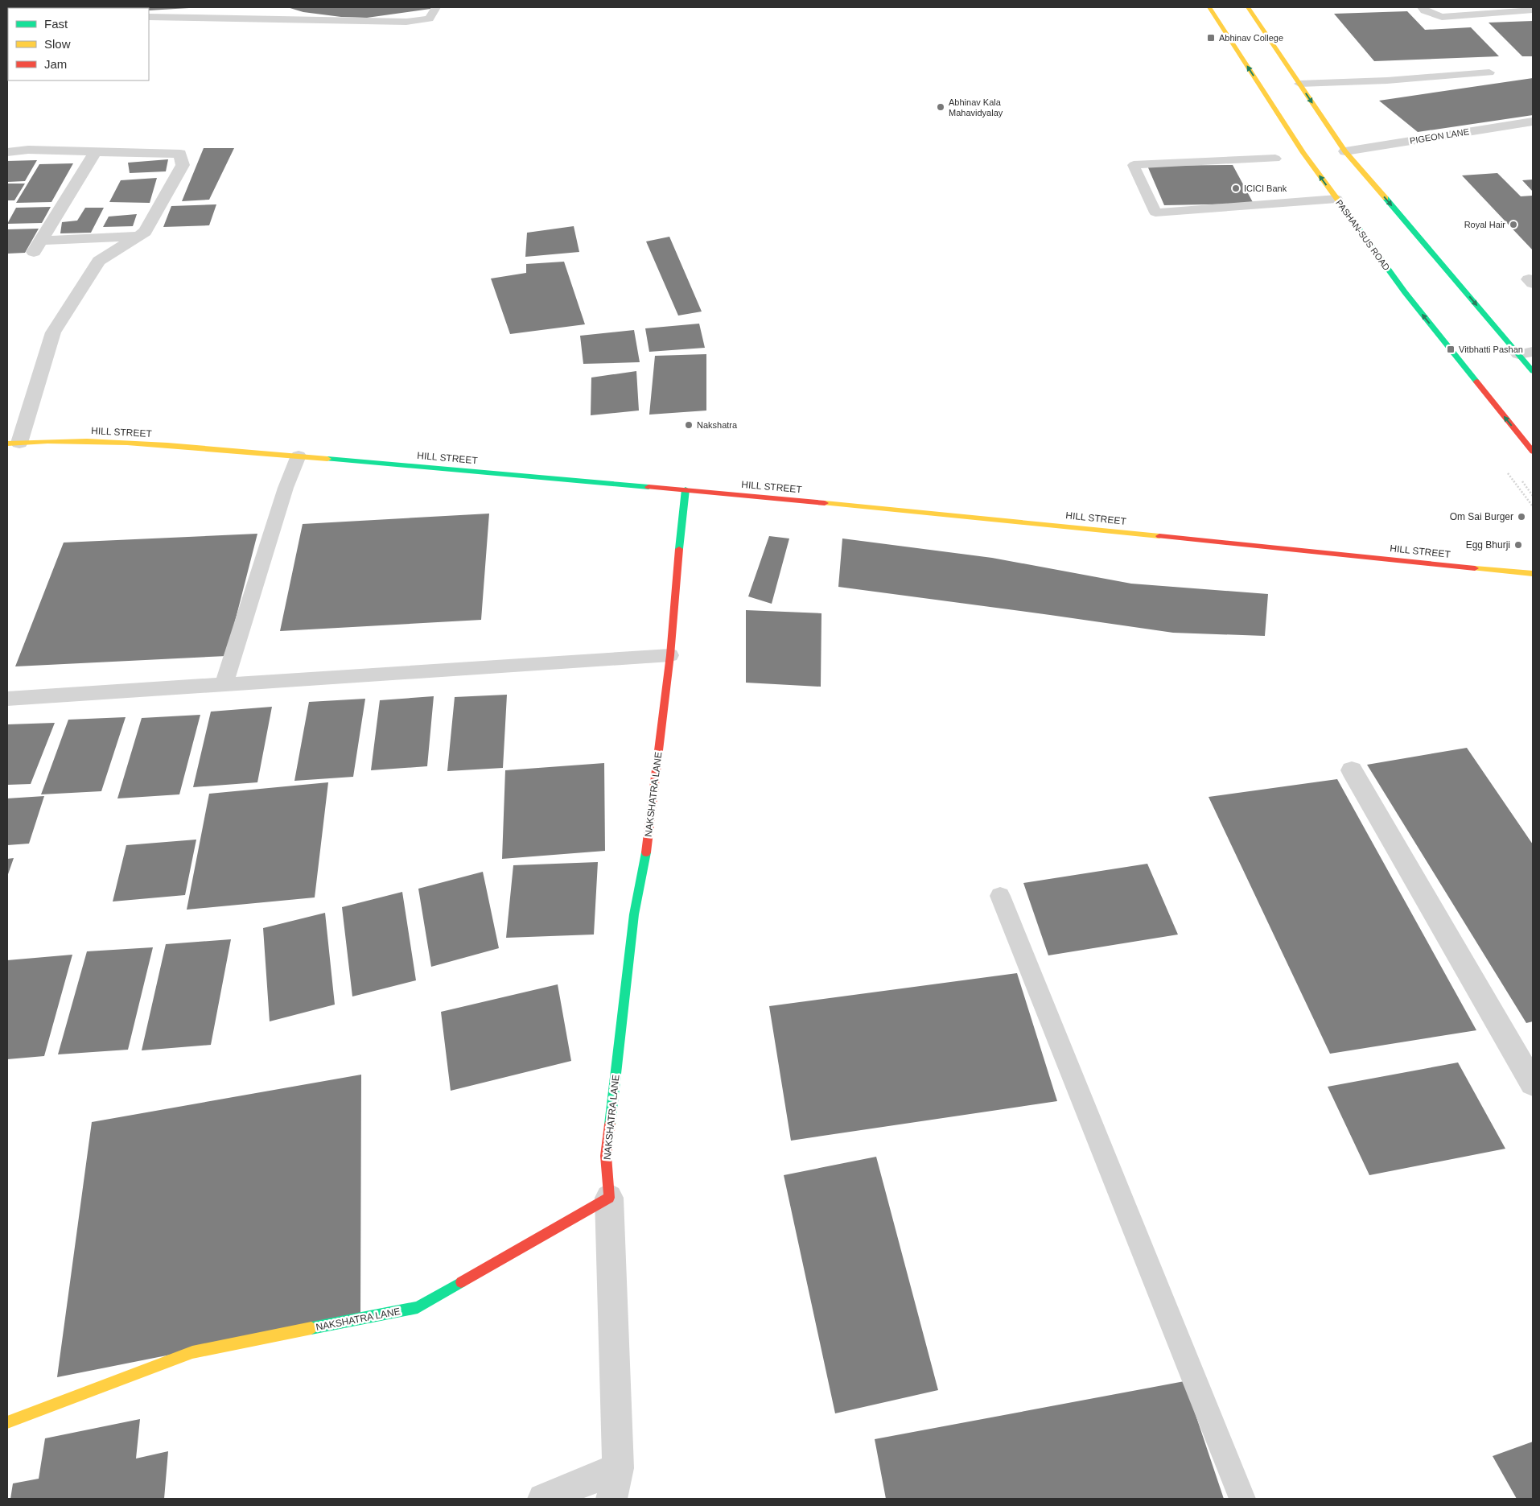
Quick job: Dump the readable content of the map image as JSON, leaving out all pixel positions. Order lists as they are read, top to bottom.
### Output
{
  "streets": {
    "street": [
      "PIGEON LANE",
      "PASHAN-SUS ROAD",
      "HILL STREET",
      "NAKSHATRA LANE"
    ]
  },
  "crossings": [
    ["HILL STREET", "NAKSHATRA LANE"]
  ],
  "places": {
    "transit": ["Abhinav College", "Vitbhatti Pashan"],
    "other": [
      "Abhinav Kala Mahavidyalay",
      "ICICI Bank",
      "Royal Hair",
      "Nakshatra",
      "Om Sai Burger",
      "Egg Bhurji"
    ]
  },
  "legend": ["Fast", "Slow", "Jam"]
}
